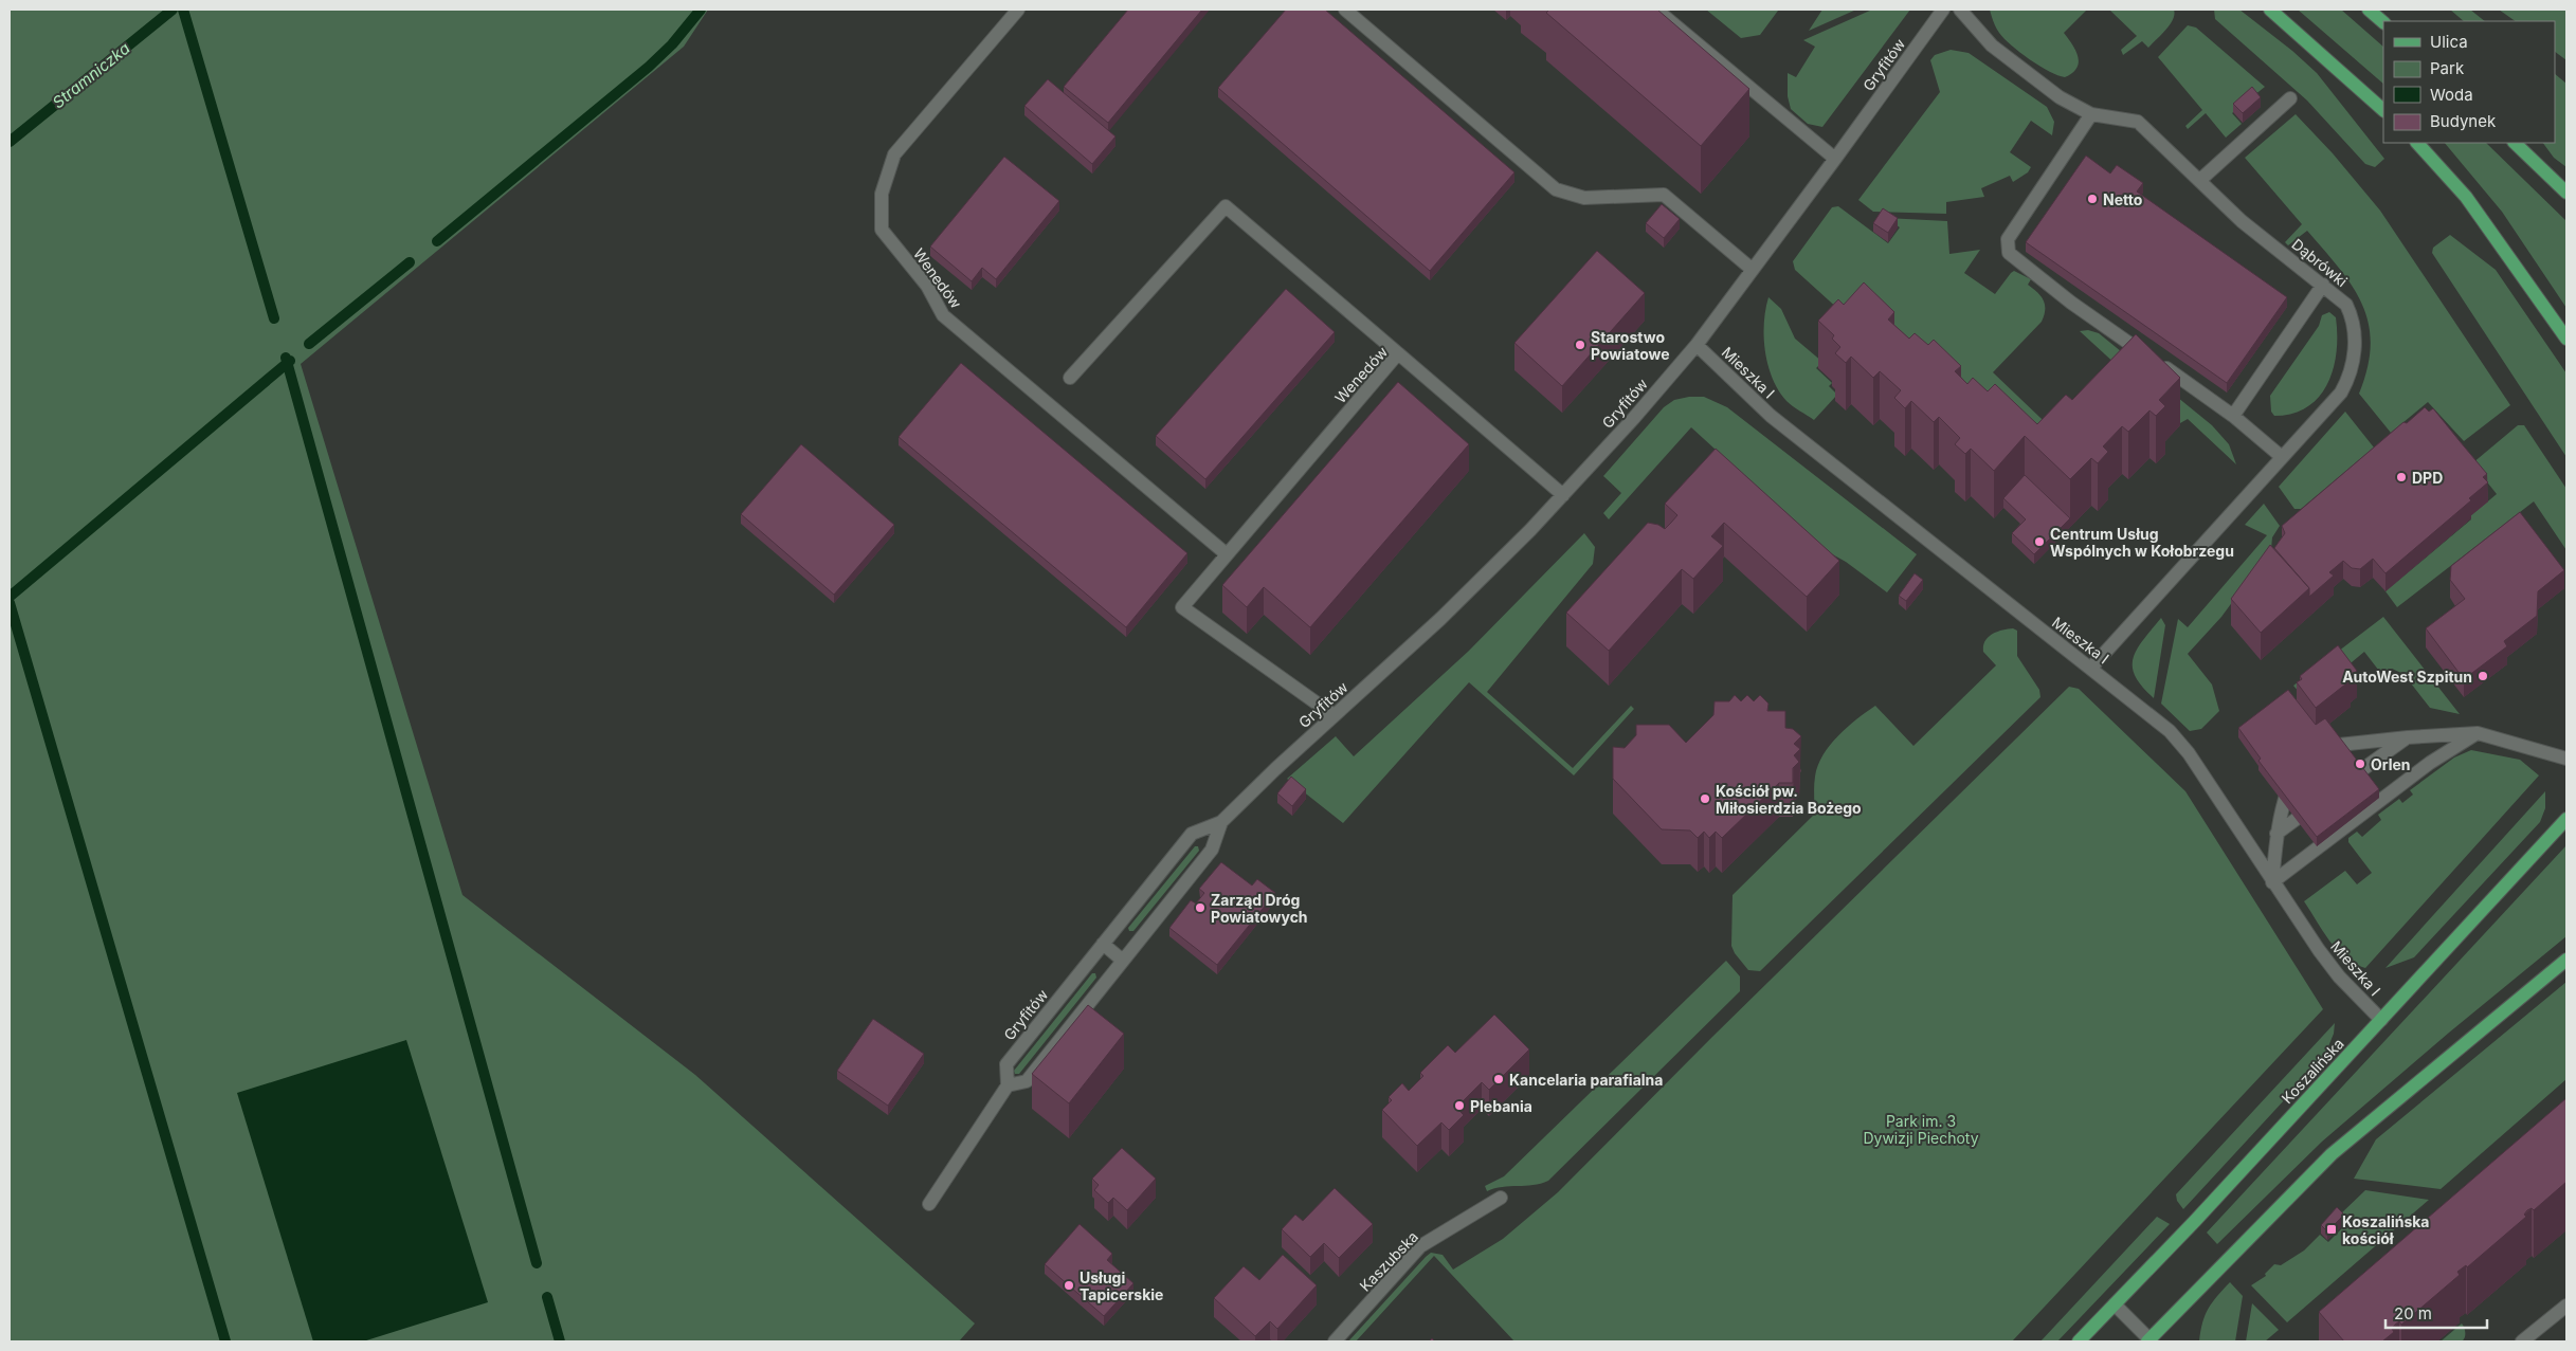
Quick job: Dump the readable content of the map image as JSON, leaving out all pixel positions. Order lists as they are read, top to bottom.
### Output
{
  "streets": {
    "main road": ["Koszalińska"],
    "street": [
      "Gryfitów",
      "Dąbrówki",
      "Wenedów",
      "Mieszka I",
      "Kaszubska"
    ]
  },
  "crossings": [
    ["Gryfitów", "Wenedów"],
    ["Gryfitów", "Mieszka I"],
    ["Dąbrówki", "Mieszka I"],
    ["Mieszka I", "Koszalińska"]
  ],
  "water": ["Stramniczka"],
  "parks": ["Park im. 3 Dywizji Piechoty"],
  "places": {
    "other": [
      "Netto",
      "Starostwo Powiatowe",
      "DPD",
      "Centrum Usług Wspólnych w Kołobrzegu",
      "AutoWest Szpitun",
      "Orlen",
      "Kościół pw. Miłosierdzia Bożego",
      "Zarząd Dróg Powiatowych",
      "Kancelaria parafialna",
      "Plebania",
      "Usługi Tapicerskie"
    ],
    "transit": ["Koszalińska kościół"]
  },
  "legend": [
    "Ulica",
    "Park",
    "Woda",
    "Budynek"
  ],
  "scale_bar": "20 m"
}
